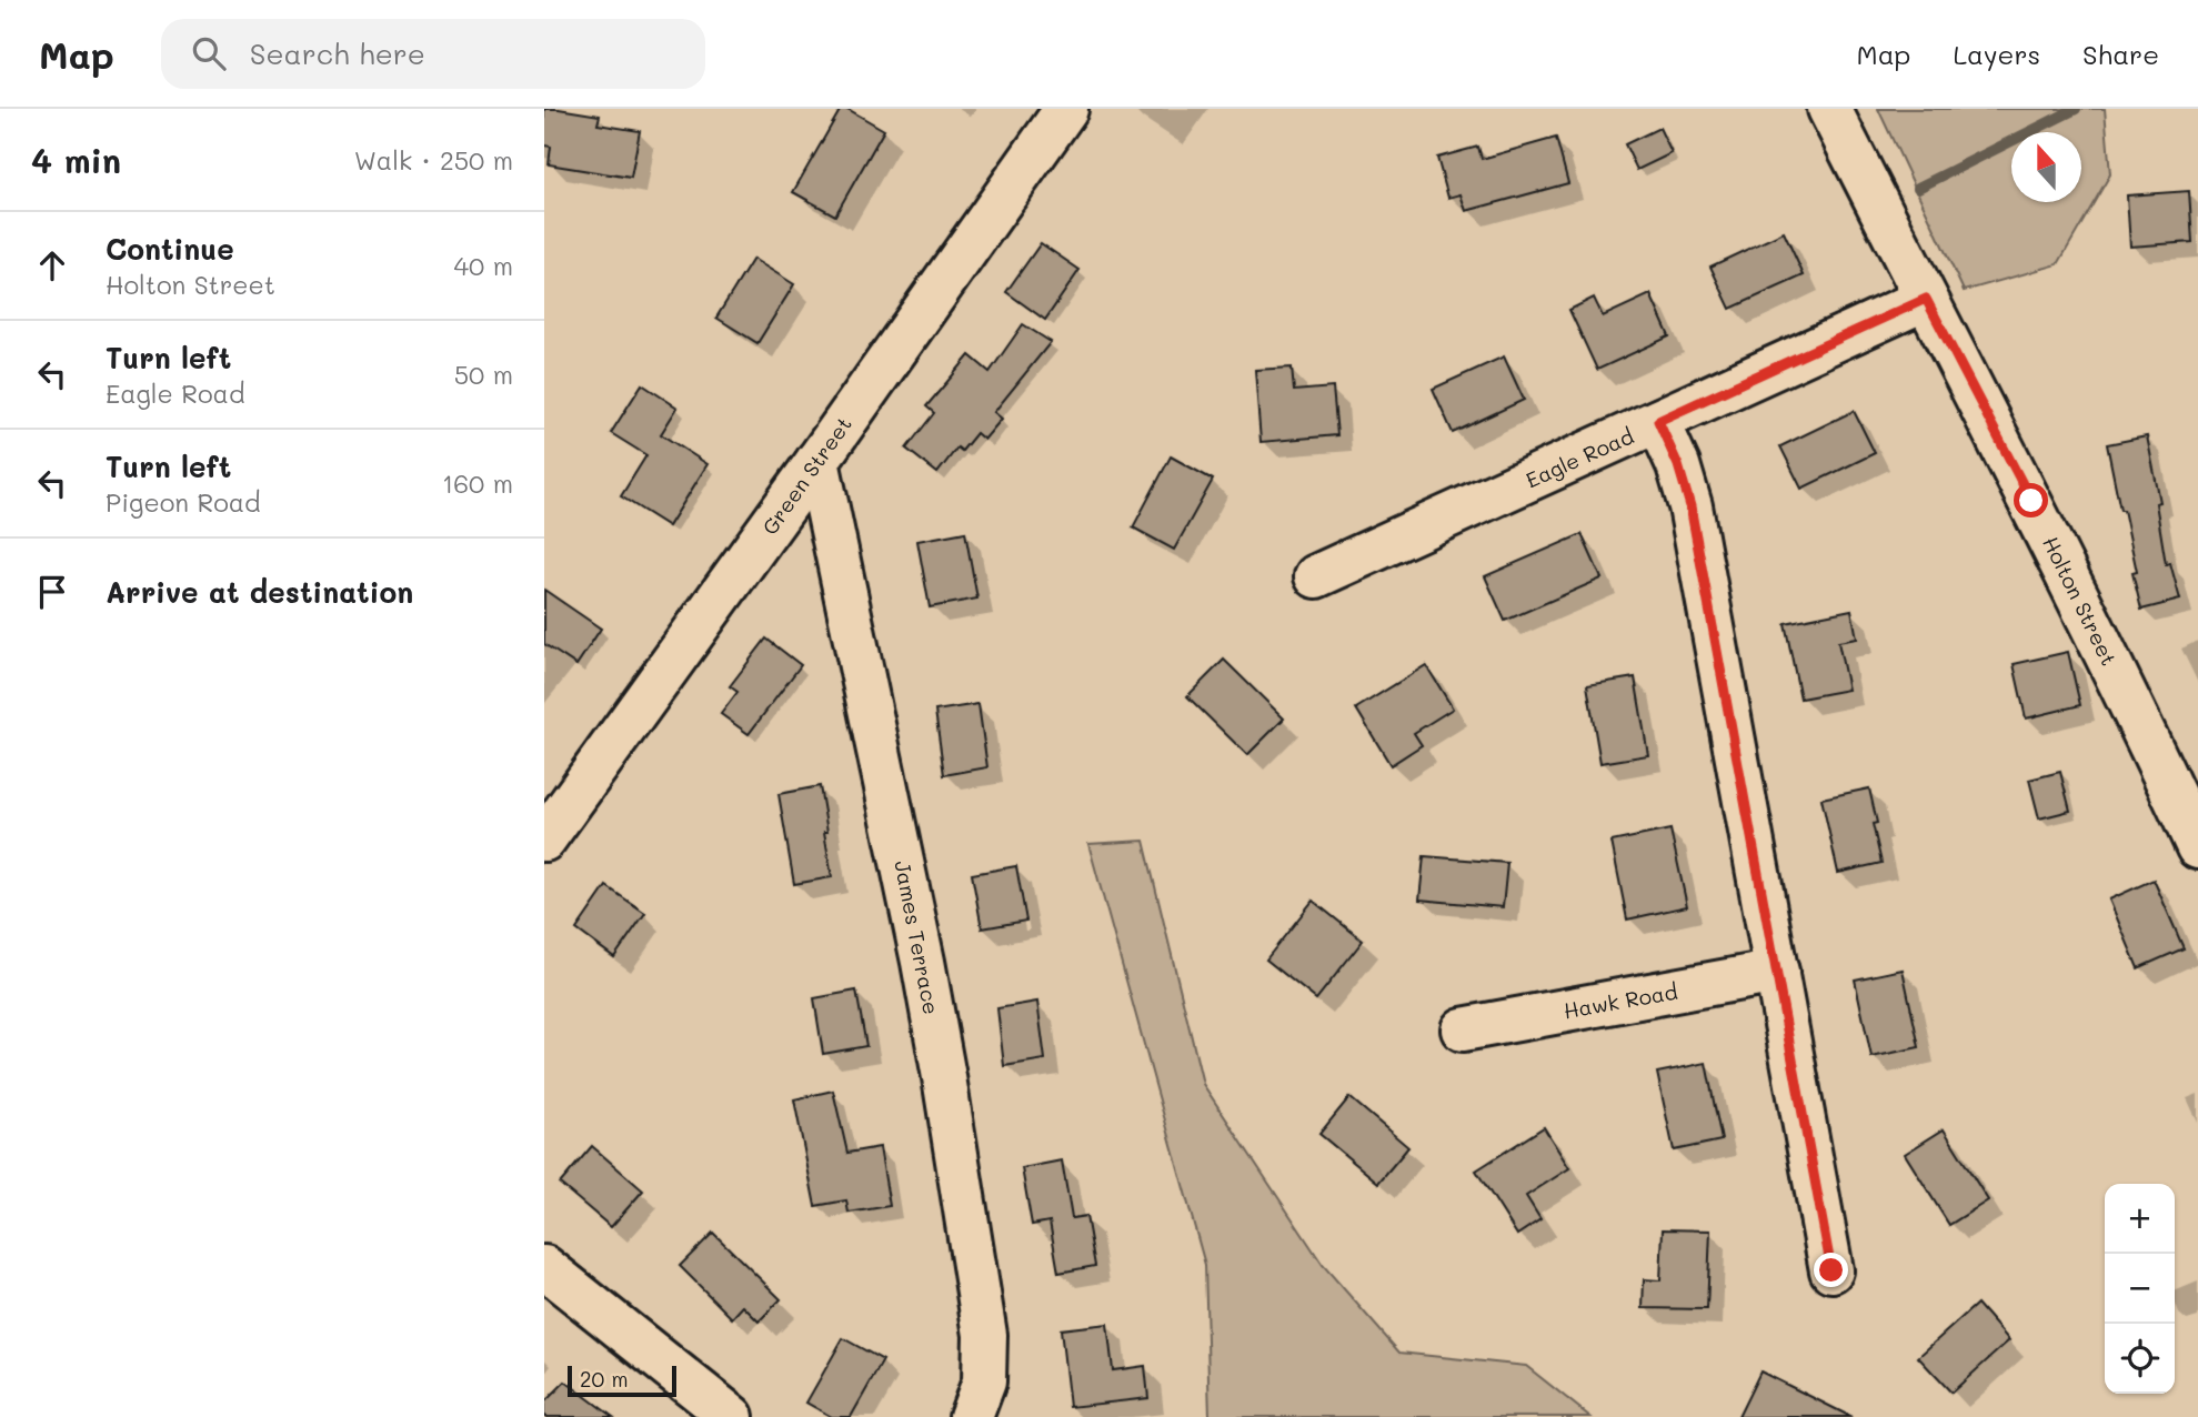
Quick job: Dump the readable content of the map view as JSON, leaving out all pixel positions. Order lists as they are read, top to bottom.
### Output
{
  "streets": {
    "street": [
      "Eagle Road",
      "Green Street",
      "Holton Street",
      "James Terrace",
      "Hawk Road"
    ]
  },
  "crossings": [
    ["Eagle Road", "Holton Street"],
    ["Green Street", "James Terrace"]
  ],
  "scale_bar": "20 m",
  "north": "top",
  "page": {
    "header": "Map",
    "search": "Search here",
    "nav": ["Map", "Layers", "Share"],
    "heading": ["4 min", "Walk · 250 m"],
    "list": [
      ["Continue", "Holton Street", "40 m"],
      ["Turn left", "Eagle Road", "50 m"],
      ["Turn left", "Pigeon Road", "160 m"],
      "Arrive at destination"
    ],
    "map_buttons": ["+", "−"],
    "scale": "20 m"
  }
}
